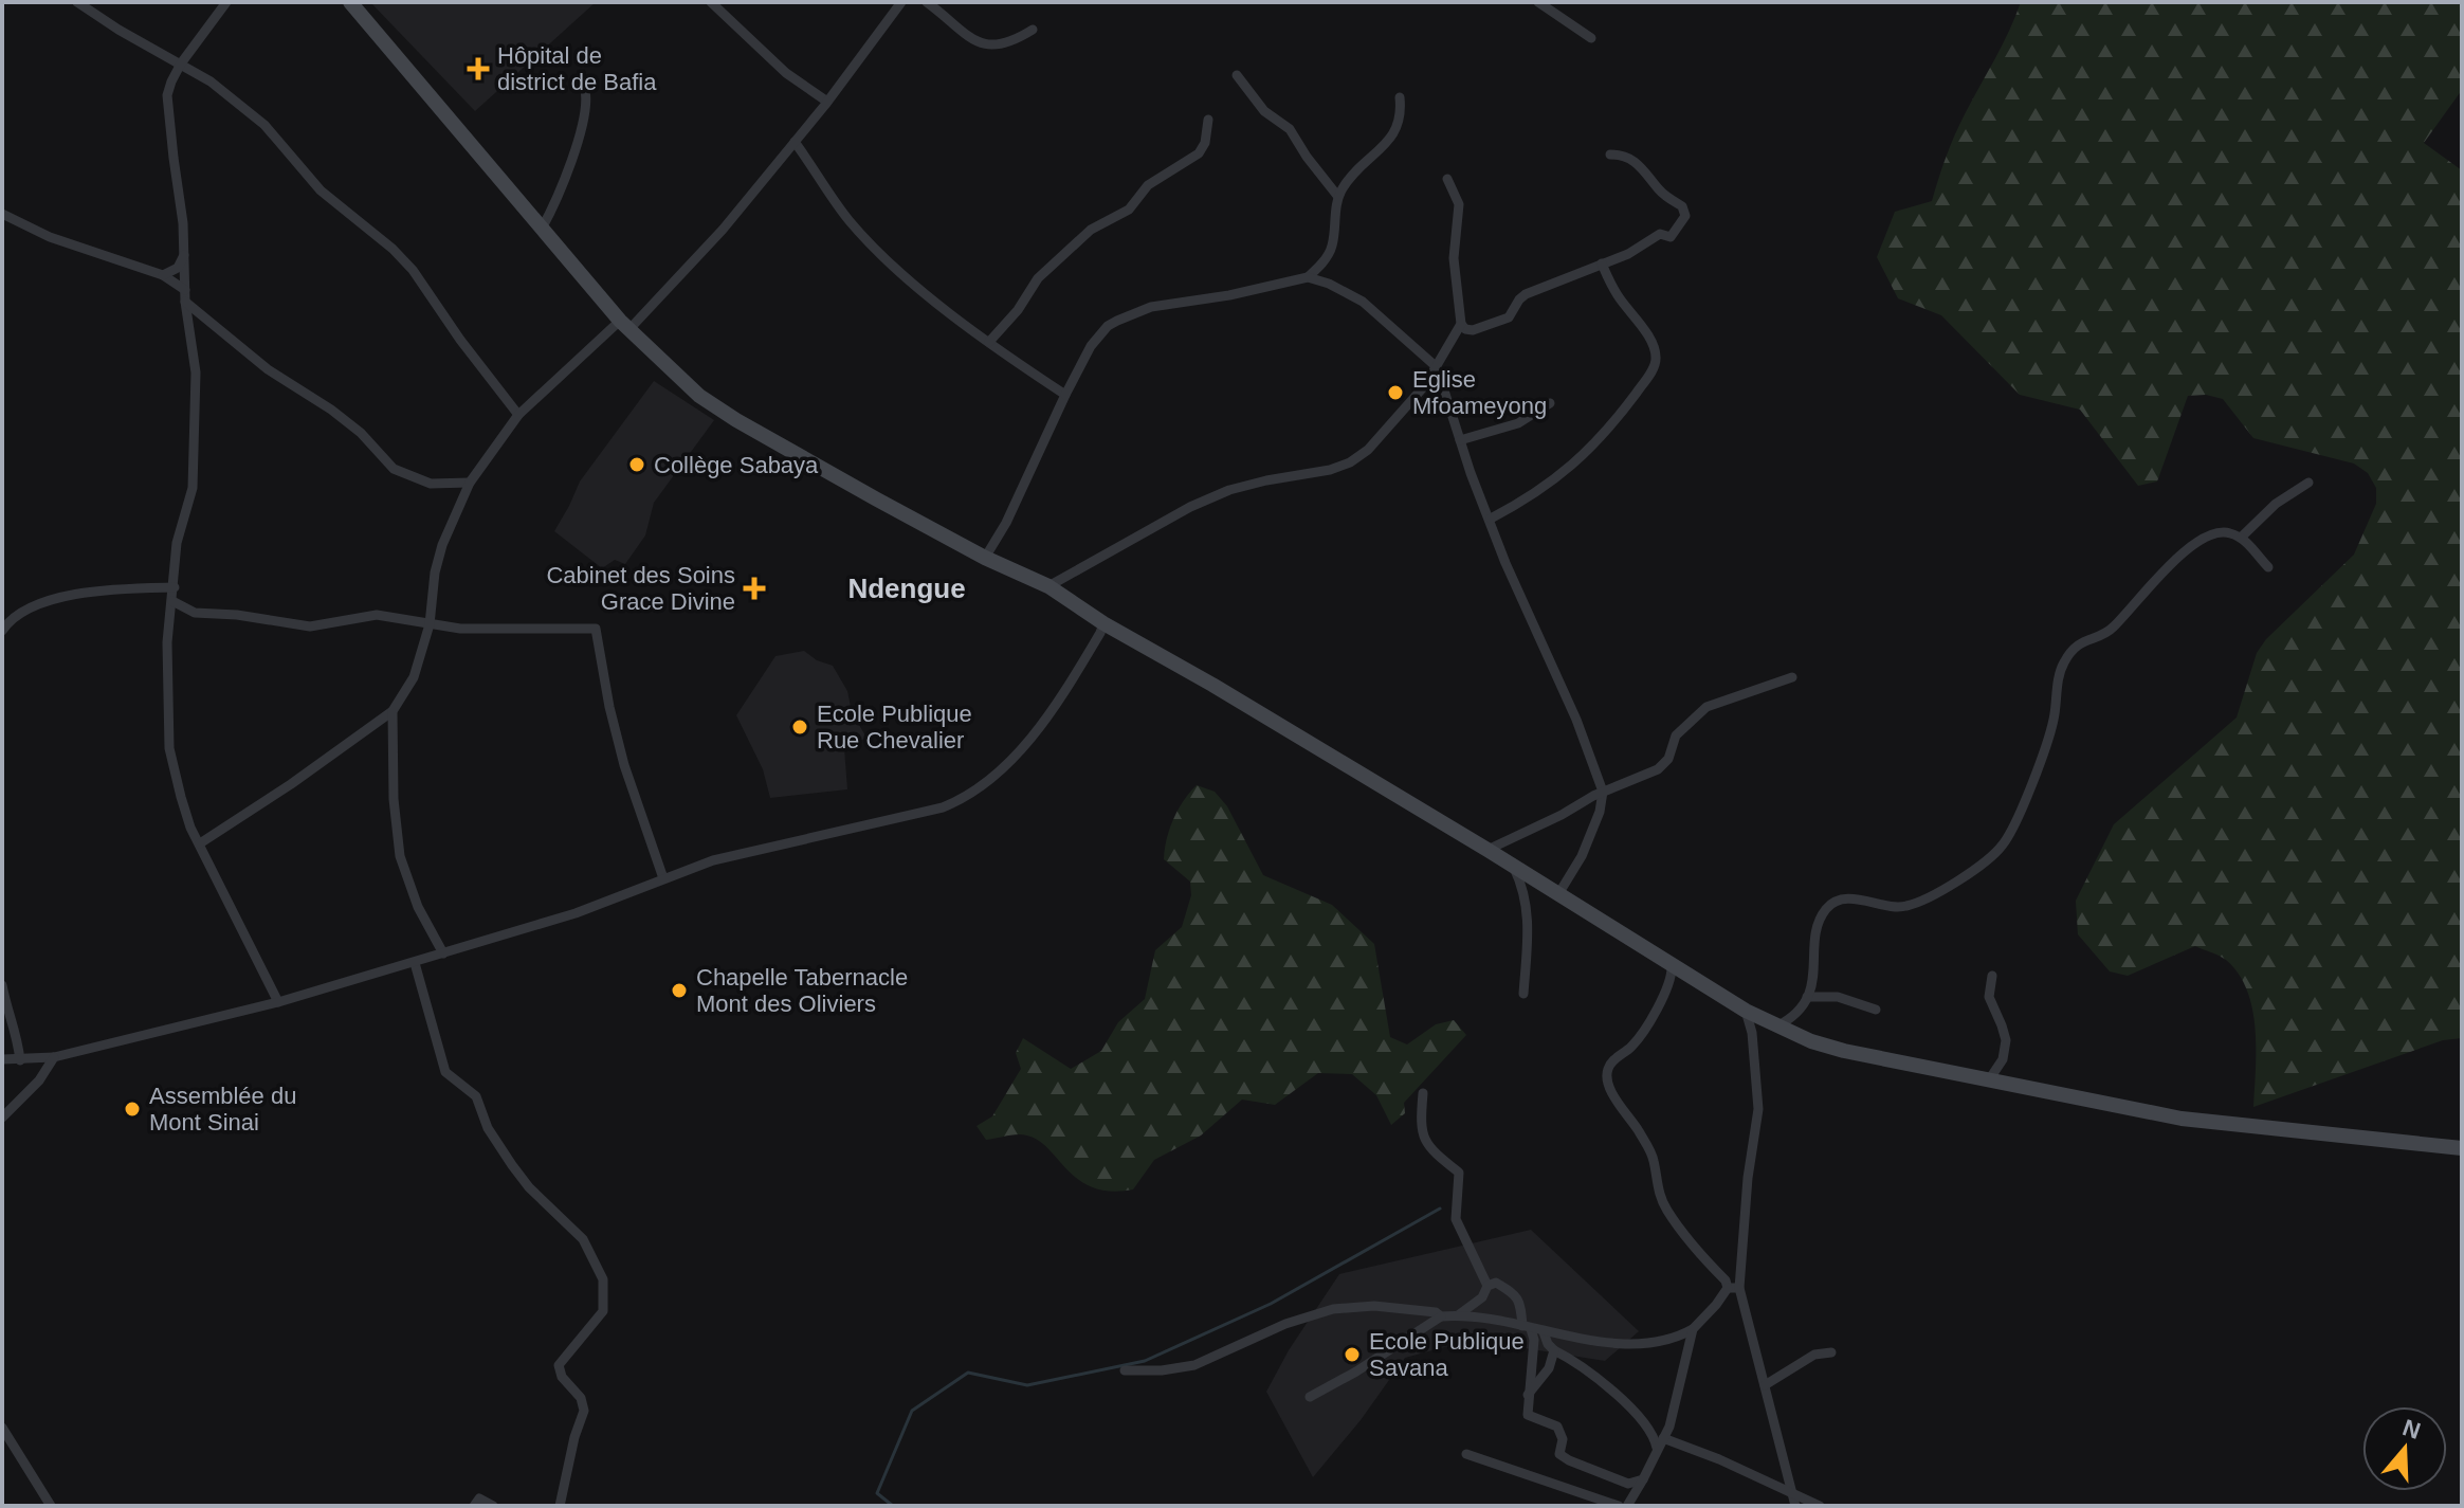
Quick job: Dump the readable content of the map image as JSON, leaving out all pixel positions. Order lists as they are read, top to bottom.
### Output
{
  "districts": ["Ndengue"],
  "places": {
    "health": ["Hôpital de district de Bafia", "Cabinet des Soins Grace Divine"],
    "other": [
      "Eglise Mfoameyong",
      "Collège Sabaya",
      "Ecole Publique Rue Chevalier",
      "Chapelle Tabernacle Mont des Oliviers",
      "Assemblée du Mont Sinai",
      "Ecole Publique Savana"
    ]
  },
  "north": "top"
}
